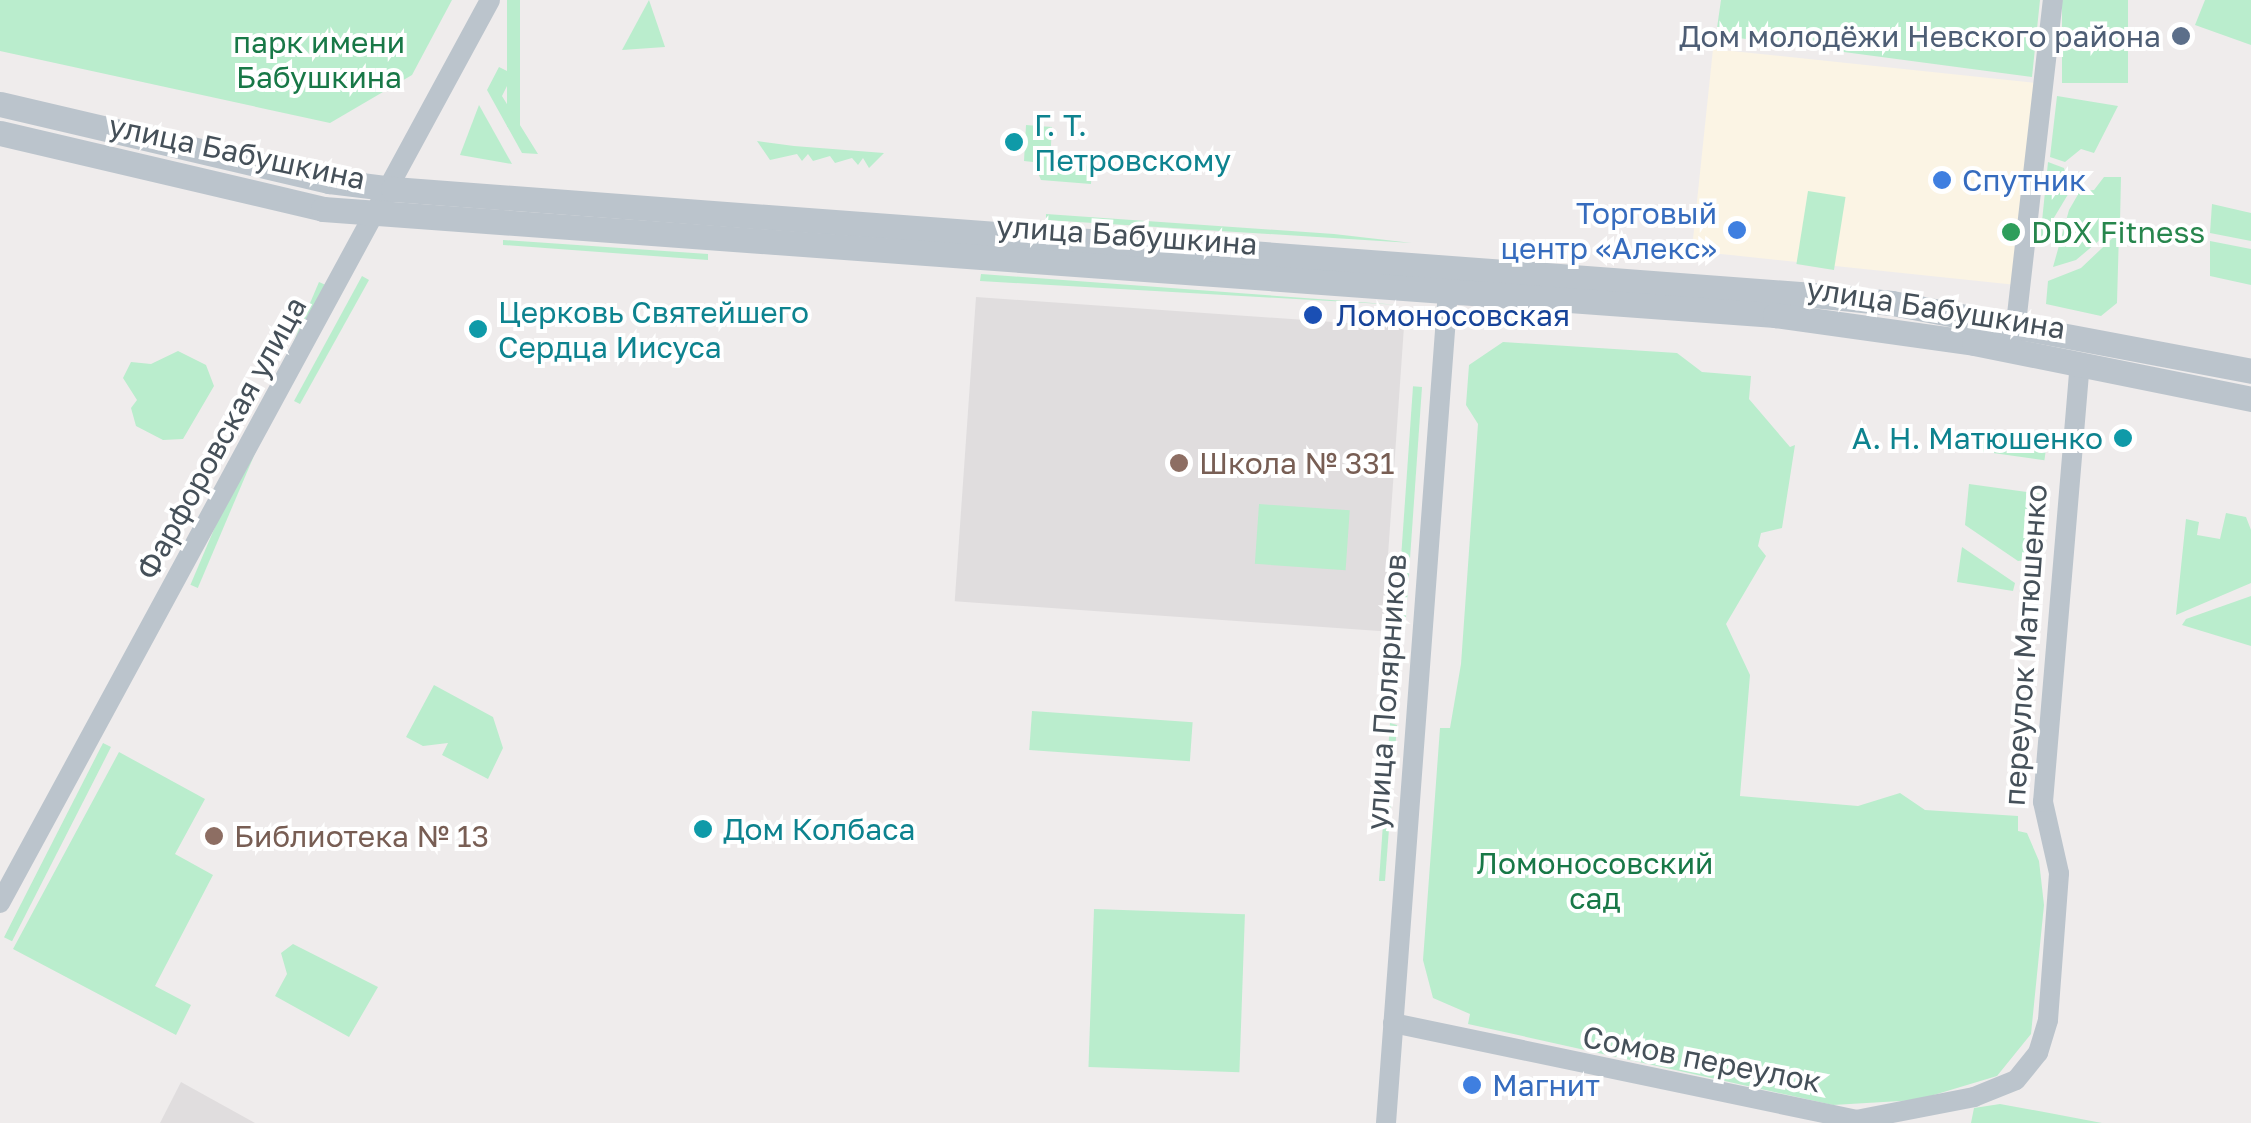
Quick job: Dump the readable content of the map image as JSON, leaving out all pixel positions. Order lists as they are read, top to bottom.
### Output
{
  "streets": {
    "street": [
      "улица Бабушкина",
      "Фарфоровская улица",
      "переулок Матюшенко",
      "улица Полярников",
      "Сомов переулок"
    ]
  },
  "crossings": [
    ["улица Бабушкина", "Фарфоровская улица"],
    ["улица Бабушкина", "переулок Матюшенко"],
    ["улица Бабушкина", "улица Полярников"],
    ["переулок Матюшенко", "Сомов переулок"],
    ["улица Полярников", "Сомов переулок"]
  ],
  "parks": ["парк имени Бабушкина", "Ломоносовский сад"],
  "places": [
    "Дом молодёжи Невского района",
    "Г. Т. Петровскому",
    "Спутник",
    "Торговый центр «Алекс»",
    "DDX Fitness",
    "Ломоносовская",
    "Церковь Святейшего Сердца Иисуса",
    "А. Н. Матюшенко",
    "Школа № 331",
    "Дом Колбаса",
    "Библиотека № 13",
    "Магнит"
  ]
}
